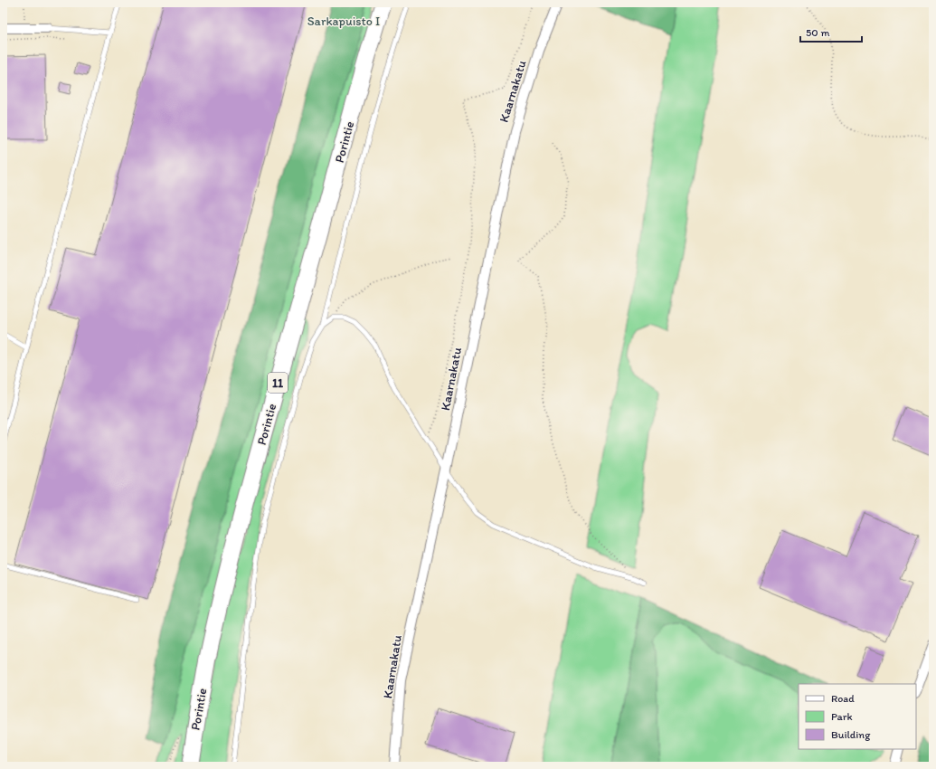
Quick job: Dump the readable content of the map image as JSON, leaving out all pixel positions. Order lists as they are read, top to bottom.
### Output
{
  "streets": {
    "highway": ["Porintie", "11"],
    "street": ["Kaarnakatu"]
  },
  "parks": ["Sarkapuisto I"],
  "legend": ["Road", "Park", "Building"],
  "scale_bar": "50 m"
}
